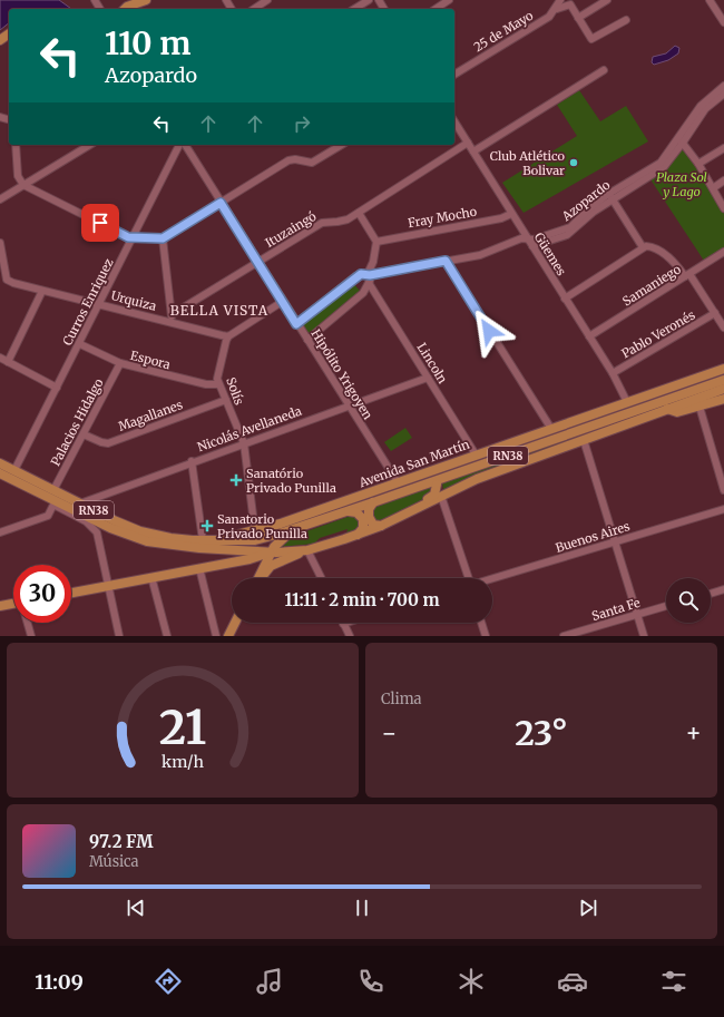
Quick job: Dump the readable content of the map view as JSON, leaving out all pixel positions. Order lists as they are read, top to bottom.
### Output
{
  "streets": {
    "main road": ["RN38", "Avenida San Martín"],
    "street": [
      "25 de Mayo",
      "Azopardo",
      "Fray Mocho",
      "Ituzaingó",
      "Güemes",
      "Samaniego",
      "Urquiza",
      "Curros Enriquez",
      "Pablo Veronés",
      "Espora",
      "Lincoln",
      "Hipólito Yrigoyen",
      "Solís",
      "Magallanes",
      "Palacios Hidalgo",
      "Nicolás Avellaneda",
      "Buenos Aires",
      "Santa Fe"
    ]
  },
  "crossings": [
    ["Azopardo", "Güemes"],
    ["Azopardo", "Lincoln"],
    ["Azopardo", "Hipólito Yrigoyen"],
    ["Fray Mocho", "Güemes"],
    ["Ituzaingó", "Güemes"],
    ["Ituzaingó", "Hipólito Yrigoyen"],
    ["Güemes", "Samaniego"],
    ["Güemes", "Pablo Veronés"],
    ["Güemes", "Avenida San Martín"],
    ["Urquiza", "Curros Enriquez"],
    ["Urquiza", "Solís"],
    ["Curros Enriquez", "Espora"],
    ["Curros Enriquez", "RN38"],
    ["Espora", "Solís"],
    ["Espora", "Palacios Hidalgo"],
    ["Lincoln", "Nicolás Avellaneda"],
    ["Lincoln", "Avenida San Martín"],
    ["Hipólito Yrigoyen", "Nicolás Avellaneda"],
    ["Hipólito Yrigoyen", "Avenida San Martín"],
    ["Solís", "Magallanes"],
    ["Solís", "Nicolás Avellaneda"],
    ["Solís", "Avenida San Martín"],
    ["Magallanes", "Palacios Hidalgo"],
    ["Palacios Hidalgo", "RN38"],
    ["Nicolás Avellaneda", "RN38"],
    ["RN38", "Avenida San Martín"]
  ],
  "districts": ["BELLA VISTA"],
  "parks": ["Plaza Sol y Lago"],
  "places": {
    "other": ["Club Atlético Bolivar"],
    "health": ["Sanatório Privado Punilla", "Sanatorio Privado Punilla"]
  },
  "page": {
    "turn": ["110 m", "Azopardo"],
    "limit": "30",
    "trip": "11:11 · 2 min · 700 m",
    "tile": "Clima",
    "heat": ["−", "23°", "+"],
    "song": ["97.2 FM", "Música"],
    "tabs": "11:09",
    "gauge": ["21", "km/h"]
  }
}
